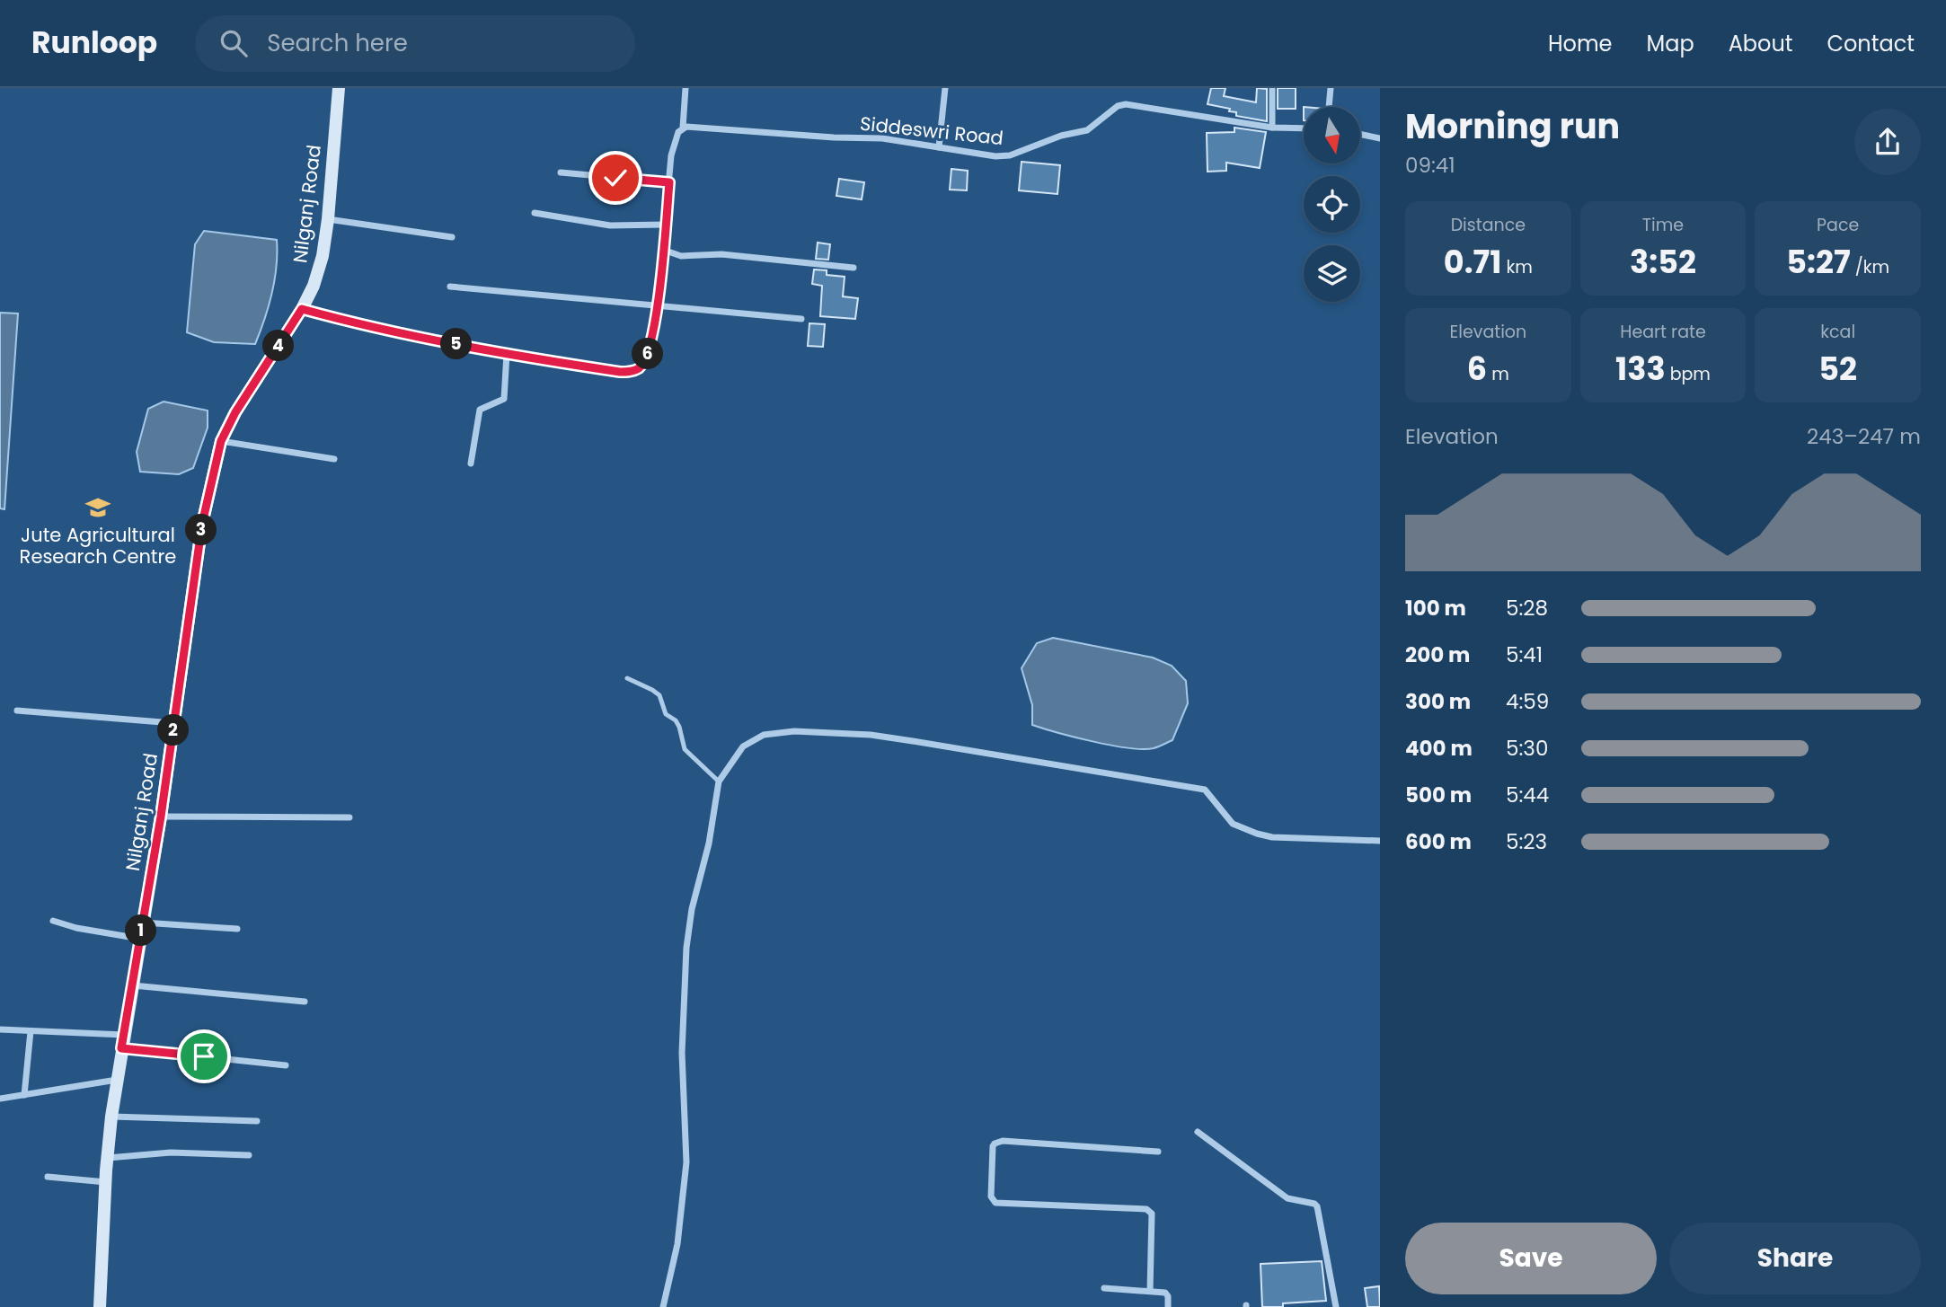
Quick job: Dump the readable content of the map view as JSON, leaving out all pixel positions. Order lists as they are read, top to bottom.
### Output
{
  "streets": {
    "street": ["Siddeswri Road", "Nilganj Road"]
  },
  "places": {
    "school or university": ["Jute Agricultural Research Centre"]
  },
  "north": "bottom",
  "page": {
    "header": "Runloop",
    "search": "Search here",
    "nav": [
      "Home",
      "Map",
      "About",
      "Contact"
    ],
    "heading": ["Morning run", "09:41"],
    "stats": [
      ["Distance", "0.71 km"],
      ["Time", "3:52"],
      ["Pace", "5:27 /km"],
      ["Elevation", "6 m"],
      ["Heart rate", "133 bpm"],
      ["kcal", "52"]
    ],
    "pins": [
      "5",
      "4",
      "6",
      "3",
      "2",
      "1"
    ],
    "chart": ["Elevation", "243–247 m"],
    "list": [
      {
        "name": "100 m",
        "note": "5:28"
      },
      {
        "name": "200 m",
        "note": "5:41"
      },
      {
        "name": "300 m",
        "note": "4:59"
      },
      {
        "name": "400 m",
        "note": "5:30"
      },
      {
        "name": "500 m",
        "note": "5:44"
      },
      {
        "name": "600 m",
        "note": "5:23"
      }
    ],
    "buttons": ["Save", "Share"]
  }
}
